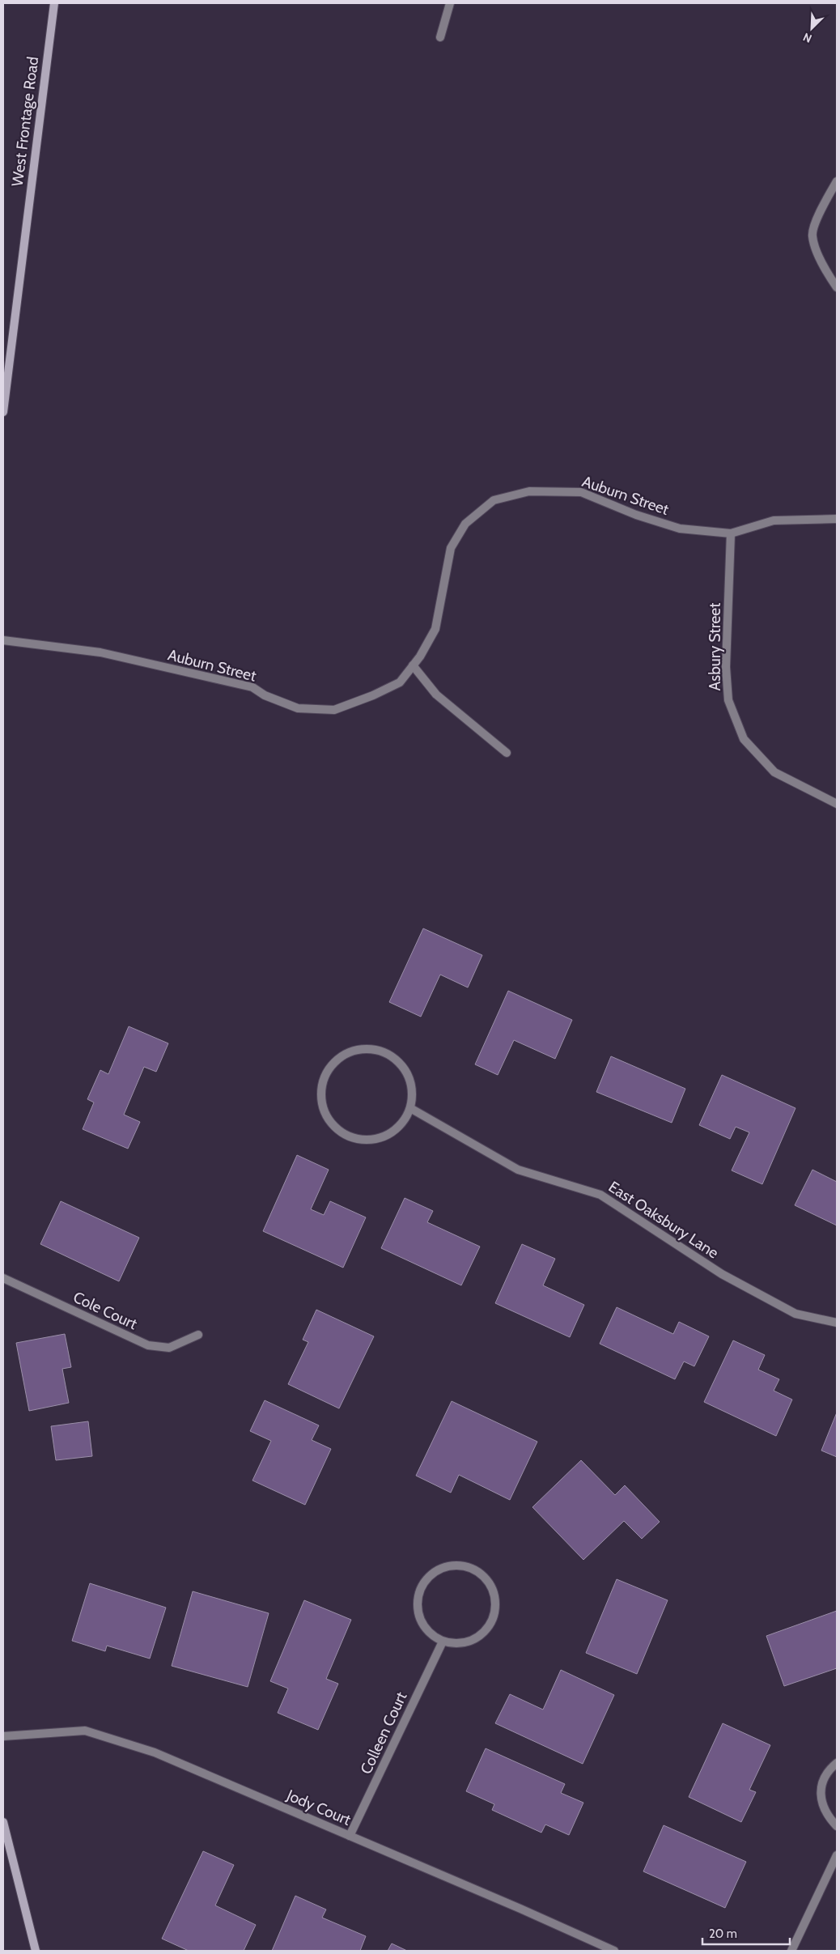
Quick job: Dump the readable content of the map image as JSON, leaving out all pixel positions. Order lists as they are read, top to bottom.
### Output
{
  "streets": {
    "street": [
      "West Frontage Road",
      "Auburn Street",
      "Asbury Street",
      "East Oaksbury Lane",
      "Cole Court",
      "Colleen Court",
      "Jody Court"
    ]
  },
  "crossings": [
    ["Auburn Street", "Asbury Street"],
    ["Colleen Court", "Jody Court"]
  ],
  "scale_bar": "20 m",
  "north": "bottom left"
}
